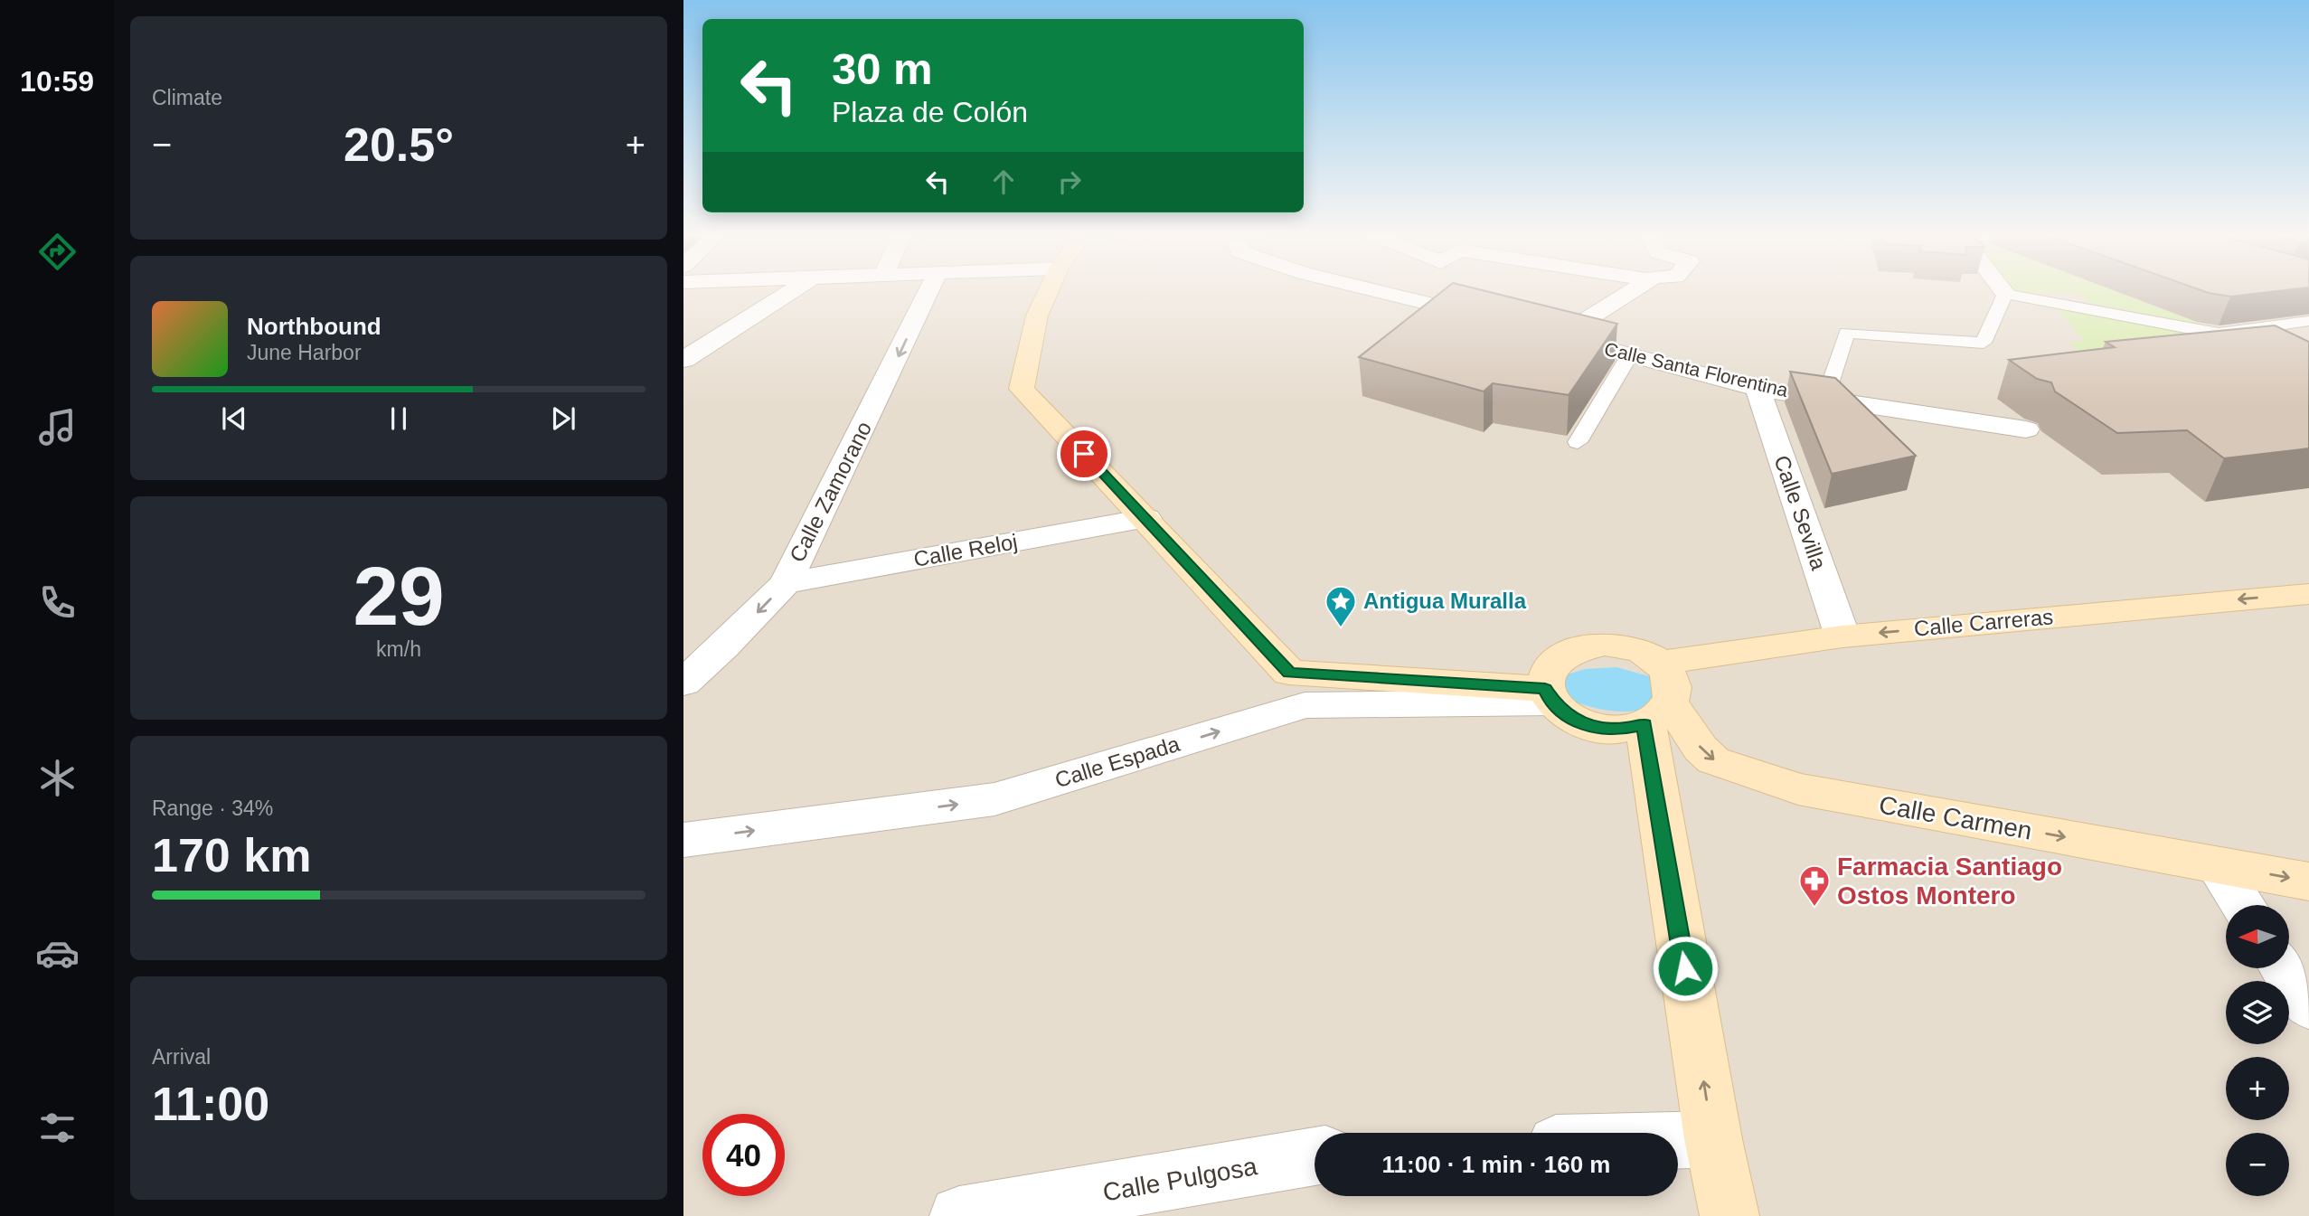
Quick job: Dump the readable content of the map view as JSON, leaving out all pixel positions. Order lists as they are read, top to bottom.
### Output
{
  "streets": {
    "street": [
      "Calle Santa Florentina",
      "Calle Zamorano",
      "Calle Sevilla",
      "Calle Reloj",
      "Calle Carreras",
      "Calle Espada",
      "Calle Carmen",
      "Calle Pulgosa"
    ]
  },
  "crossings": [
    ["Calle Santa Florentina", "Calle Sevilla"],
    ["Calle Zamorano", "Calle Reloj"],
    ["Calle Sevilla", "Calle Carreras"],
    ["Calle Carreras", "Calle Espada"],
    ["Calle Carreras", "Calle Carmen"],
    ["Calle Espada", "Calle Carmen"]
  ],
  "one_way": [
    "Calle Zamorano",
    "Calle Carreras",
    "Calle Espada",
    "Calle Carmen"
  ],
  "places": {
    "place": ["Antigua Muralla"],
    "pharmacy": ["Farmacia Santiago Ostos Montero"]
  },
  "north": "left",
  "page": {
    "tabs": "10:59",
    "tile": [
      "Climate",
      ["29", "km/h"],
      ["Range · 34%", "170 km"],
      ["Arrival", "11:00"]
    ],
    "turn": ["30 m", "Plaza de Colón"],
    "heat": ["−", "20.5°", "+"],
    "song": ["Northbound", "June Harbor"],
    "map_buttons": ["+", "−"],
    "limit": "40",
    "trip": "11:00 · 1 min · 160 m"
  }
}
